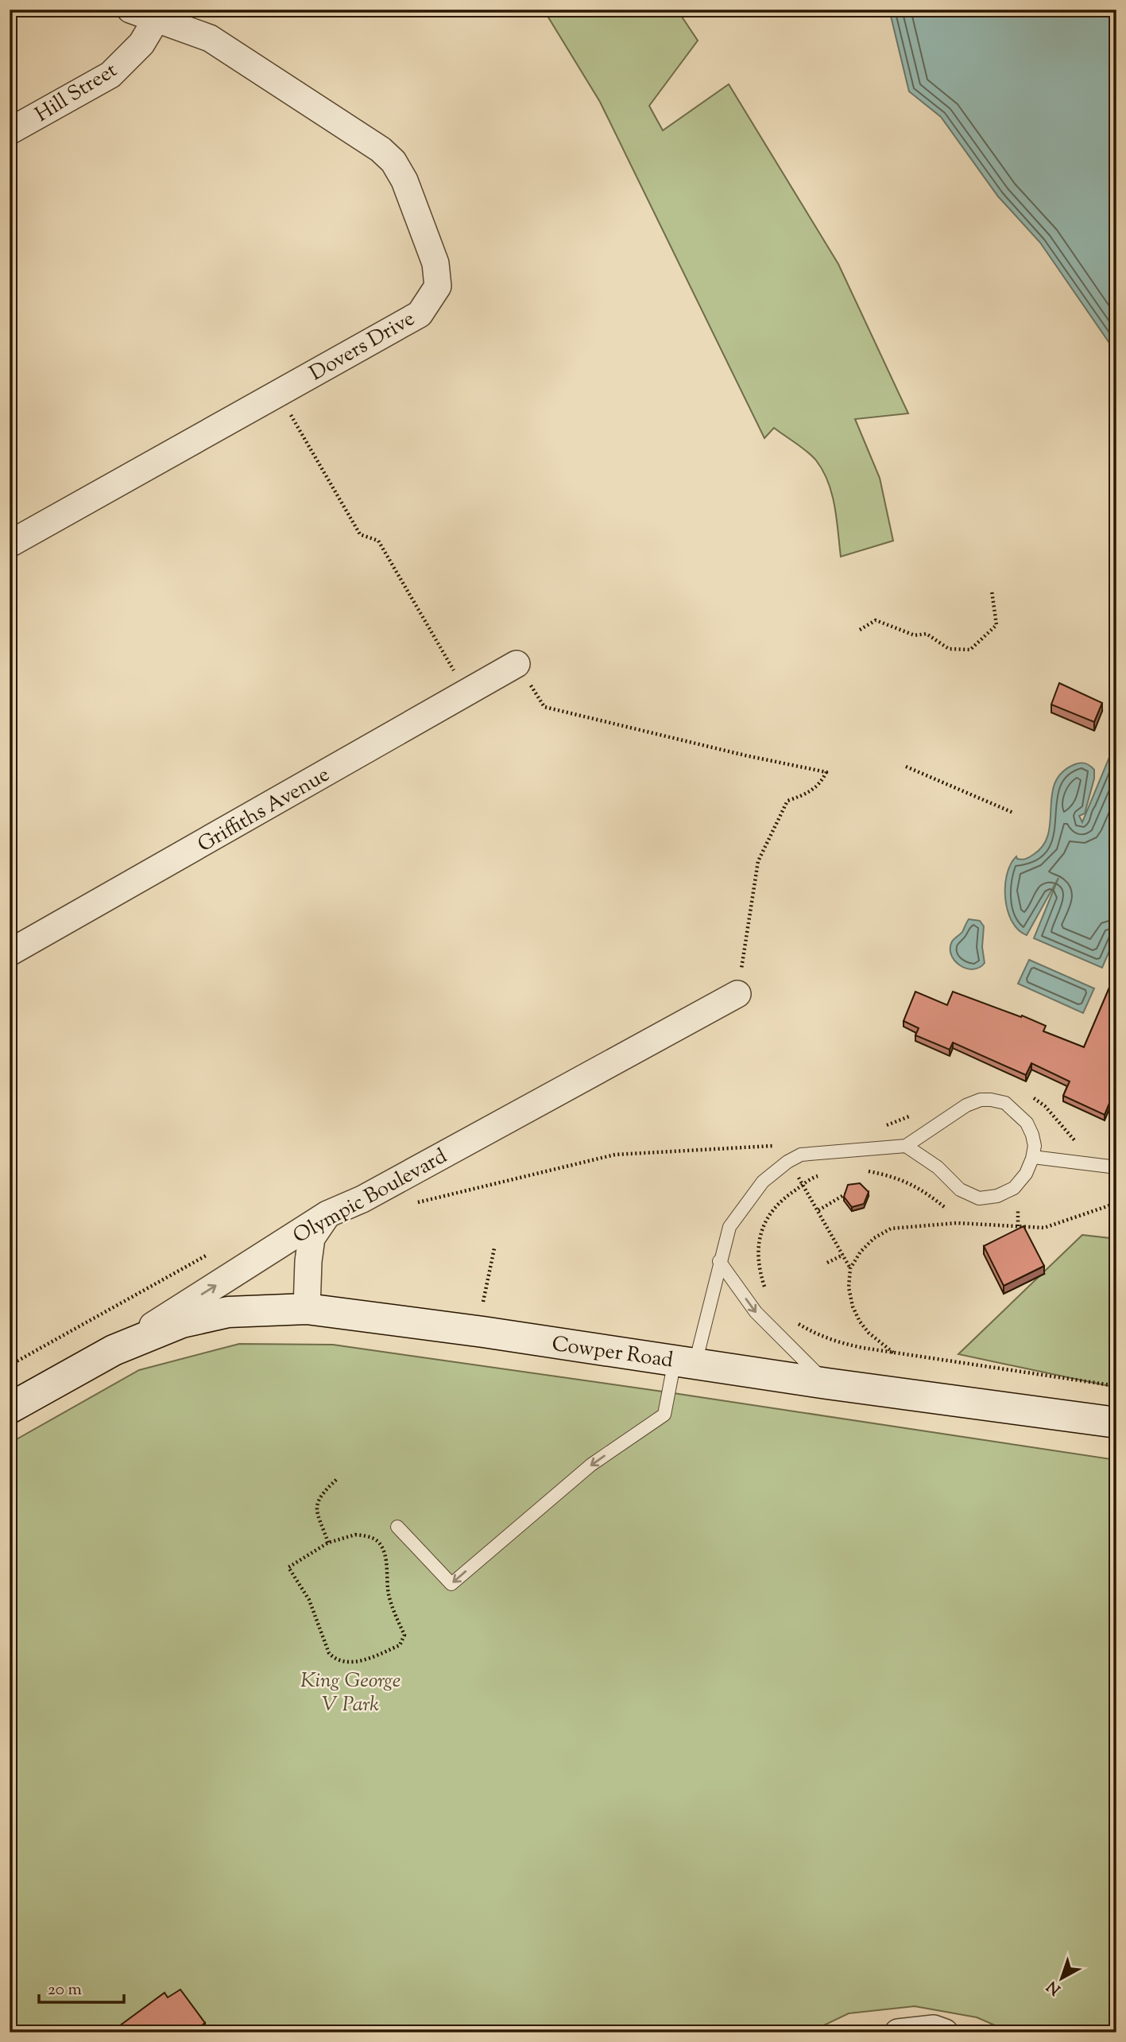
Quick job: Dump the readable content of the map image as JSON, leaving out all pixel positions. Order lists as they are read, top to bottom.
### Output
{
  "streets": {
    "main road": ["Olympic Boulevard", "Cowper Road"],
    "street": ["Hill Street", "Dovers Drive", "Griffiths Avenue"]
  },
  "crossings": [
    ["Hill Street", "Dovers Drive"],
    ["Olympic Boulevard", "Cowper Road"]
  ],
  "parks": ["King George V Park"],
  "scale_bar": "20 m",
  "north": "bottom left"
}
